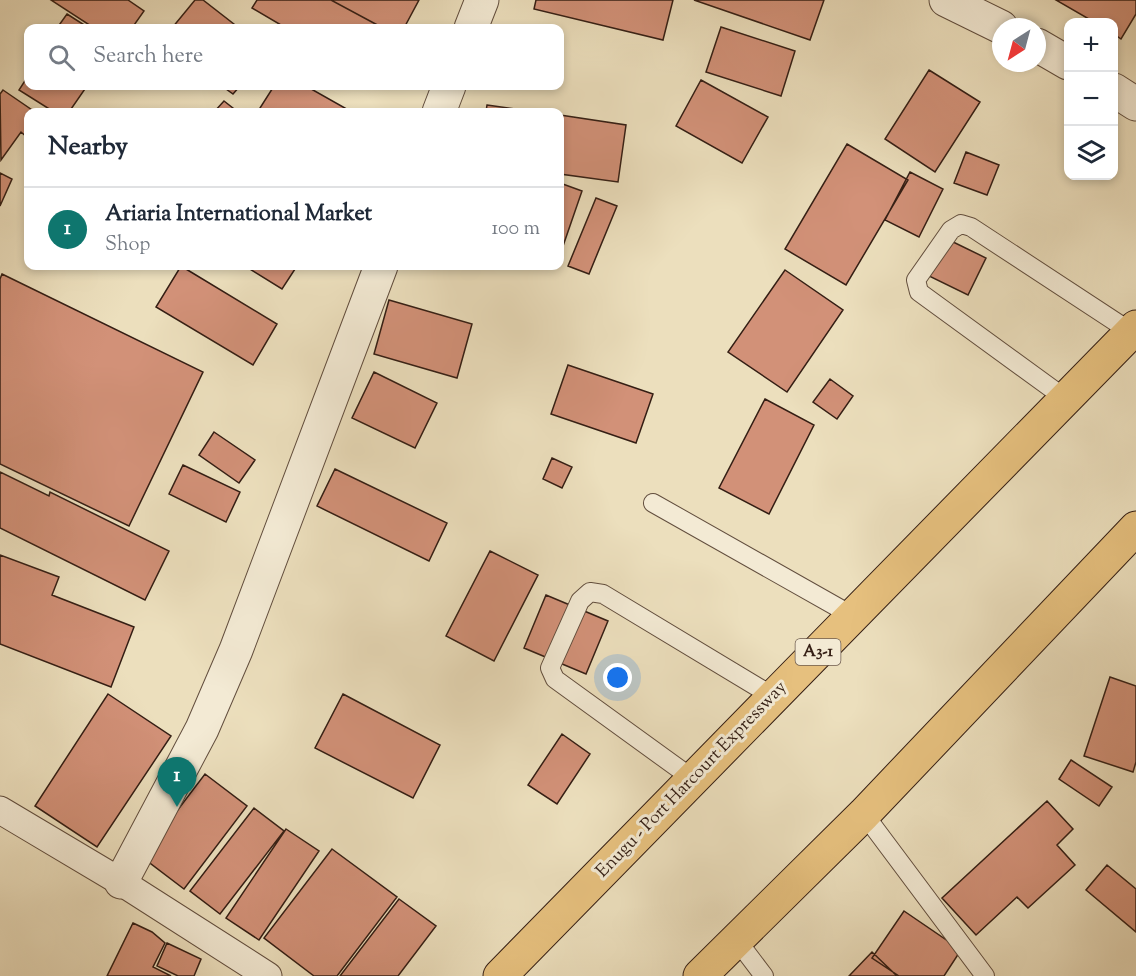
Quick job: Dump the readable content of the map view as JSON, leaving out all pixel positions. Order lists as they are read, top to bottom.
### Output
{
  "streets": {
    "highway": ["A3-1", "Enugu - Port Harcourt Expressway"]
  },
  "north": "bottom left",
  "page": {
    "map_buttons": ["+", "−"],
    "search": "Search here",
    "heading": "Nearby",
    "list": [
      {
        "mark": "1",
        "name": "Ariaria International Market",
        "note": "Shop",
        "value": "100 m"
      }
    ],
    "pins": "1"
  }
}
